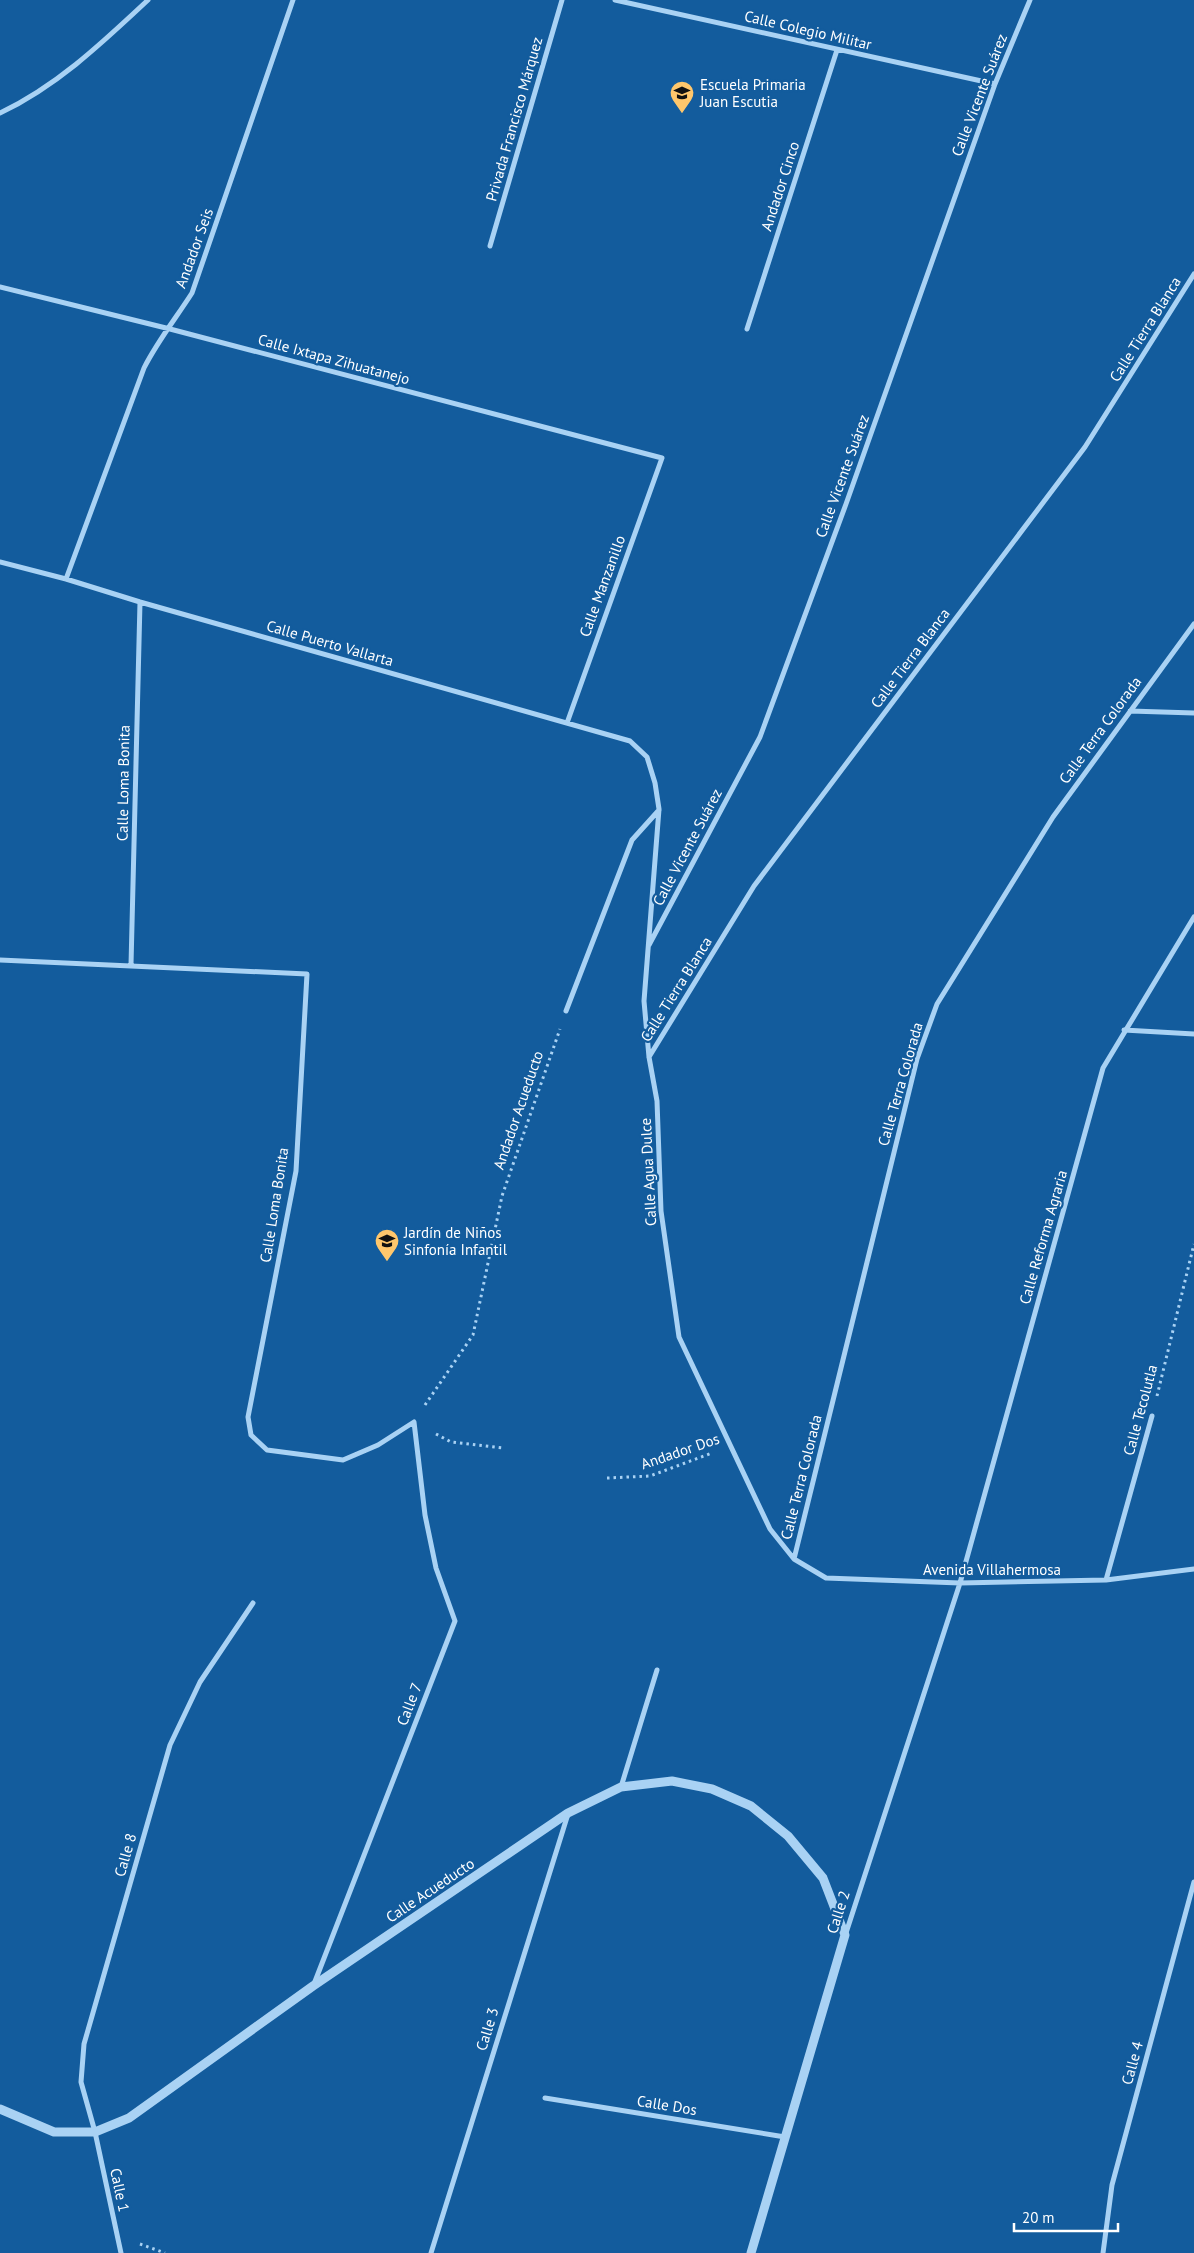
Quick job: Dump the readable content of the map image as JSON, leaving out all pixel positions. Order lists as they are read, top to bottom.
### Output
{
  "streets": {
    "street": [
      "Calle Colegio Militar",
      "Calle Vicente Suárez",
      "Privada Francisco Márquez",
      "Andador Cinco",
      "Andador Seis",
      "Calle Tierra Blanca",
      "Calle Ixtapa Zihuatanejo",
      "Calle Manzanillo",
      "Calle Puerto Vallarta",
      "Calle Terra Colorada",
      "Calle Loma Bonita",
      "Calle Agua Dulce",
      "Calle Reforma Agraria",
      "Calle Tecolutla",
      "Avenida Villahermosa",
      "Calle 7",
      "Calle 8",
      "Calle Acueducto",
      "Calle 2",
      "Calle 3",
      "Calle 4",
      "Calle Dos",
      "Calle 1"
    ],
    "path": ["Andador Acueducto", "Andador Dos"]
  },
  "crossings": [
    ["Calle Colegio Militar", "Calle Vicente Suárez"],
    ["Calle Colegio Militar", "Andador Cinco"],
    ["Calle Vicente Suárez", "Calle Agua Dulce"],
    ["Andador Seis", "Calle Ixtapa Zihuatanejo"],
    ["Andador Seis", "Calle Puerto Vallarta"],
    ["Calle Tierra Blanca", "Calle Agua Dulce"],
    ["Calle Ixtapa Zihuatanejo", "Calle Manzanillo"],
    ["Calle Manzanillo", "Calle Puerto Vallarta"],
    ["Calle Puerto Vallarta", "Calle Loma Bonita"],
    ["Calle Puerto Vallarta", "Calle Agua Dulce"],
    ["Calle Terra Colorada", "Calle Agua Dulce"],
    ["Calle Terra Colorada", "Avenida Villahermosa"],
    ["Calle Loma Bonita", "Andador Acueducto"],
    ["Calle Loma Bonita", "Calle 7"],
    ["Andador Acueducto", "Calle 7"],
    ["Calle Agua Dulce", "Andador Dos"],
    ["Calle Agua Dulce", "Avenida Villahermosa"],
    ["Calle Reforma Agraria", "Avenida Villahermosa"],
    ["Calle Reforma Agraria", "Calle 2"],
    ["Calle Tecolutla", "Avenida Villahermosa"],
    ["Avenida Villahermosa", "Calle 2"],
    ["Calle 7", "Calle Acueducto"],
    ["Calle 8", "Calle Acueducto"],
    ["Calle 8", "Calle 1"],
    ["Calle Acueducto", "Calle 2"],
    ["Calle Acueducto", "Calle 3"],
    ["Calle Acueducto", "Calle 1"],
    ["Calle 2", "Calle Dos"]
  ],
  "places": {
    "school or university": ["Escuela Primaria Juan Escutia", "Jardín de Niños Sinfonía Infantil"]
  },
  "scale_bar": "20 m"
}
